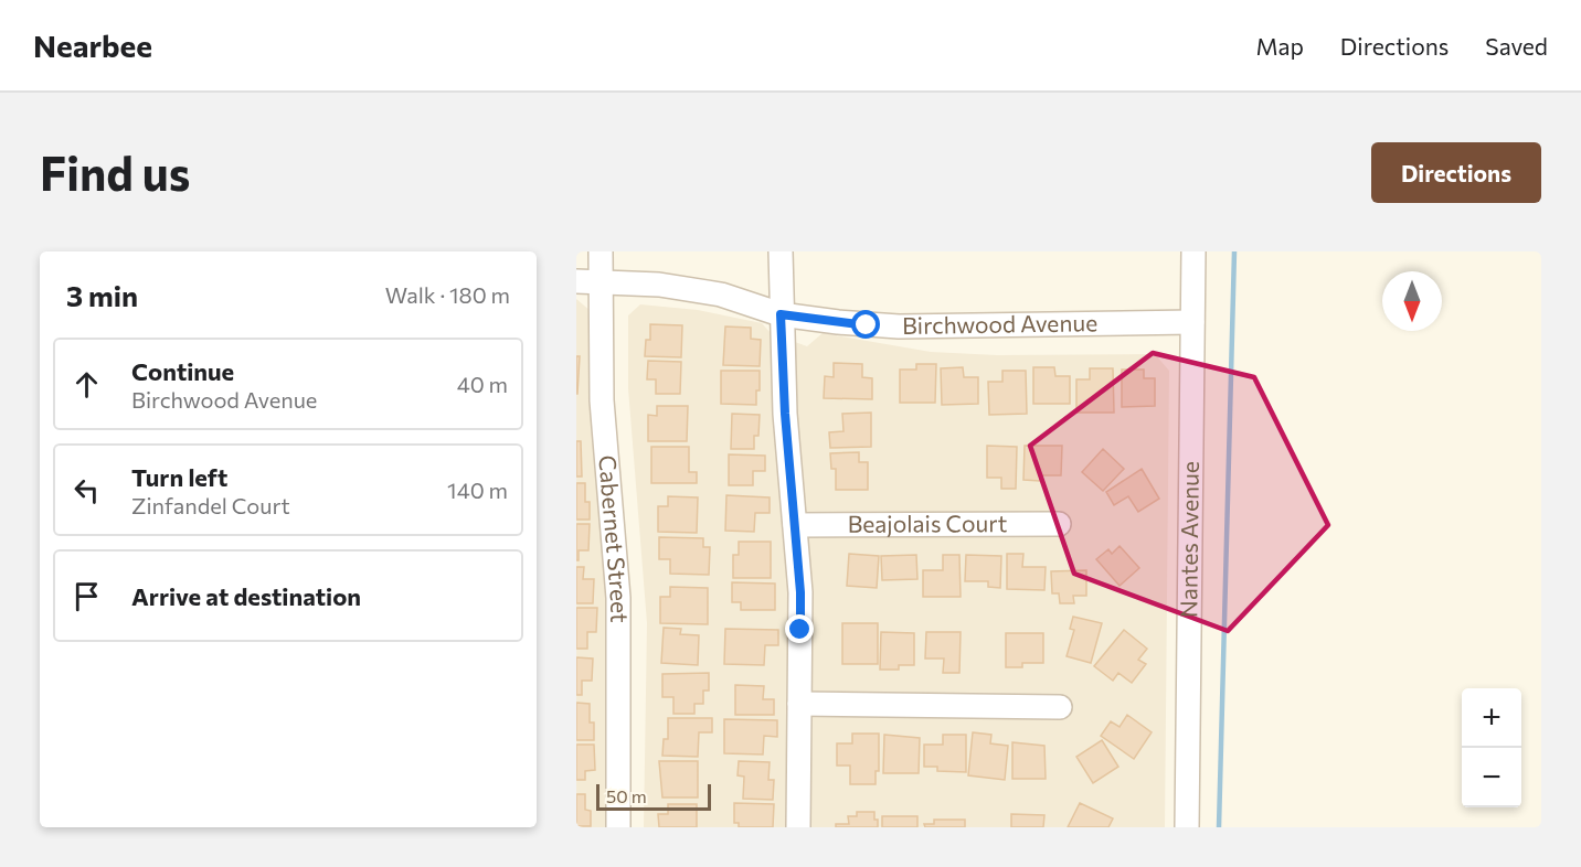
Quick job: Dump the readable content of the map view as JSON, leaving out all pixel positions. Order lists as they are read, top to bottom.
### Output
{
  "streets": {
    "street": [
      "Birchwood Avenue",
      "Beajolais Court",
      "Cabernet Street",
      "Nantes Avenue"
    ]
  },
  "crossings": [
    ["Birchwood Avenue", "Cabernet Street"],
    ["Birchwood Avenue", "Nantes Avenue"]
  ],
  "scale_bar": "50 m",
  "north": "bottom",
  "page": {
    "header": "Nearbee",
    "nav": ["Map", "Directions", "Saved"],
    "buttons": "Directions",
    "title": "Find us",
    "heading": ["3 min", "Walk · 180 m"],
    "list": [
      ["Continue", "Birchwood Avenue", "40 m"],
      ["Turn left", "Zinfandel Court", "140 m"],
      "Arrive at destination"
    ],
    "map_buttons": ["+", "−"],
    "scale": "50 m"
  }
}
